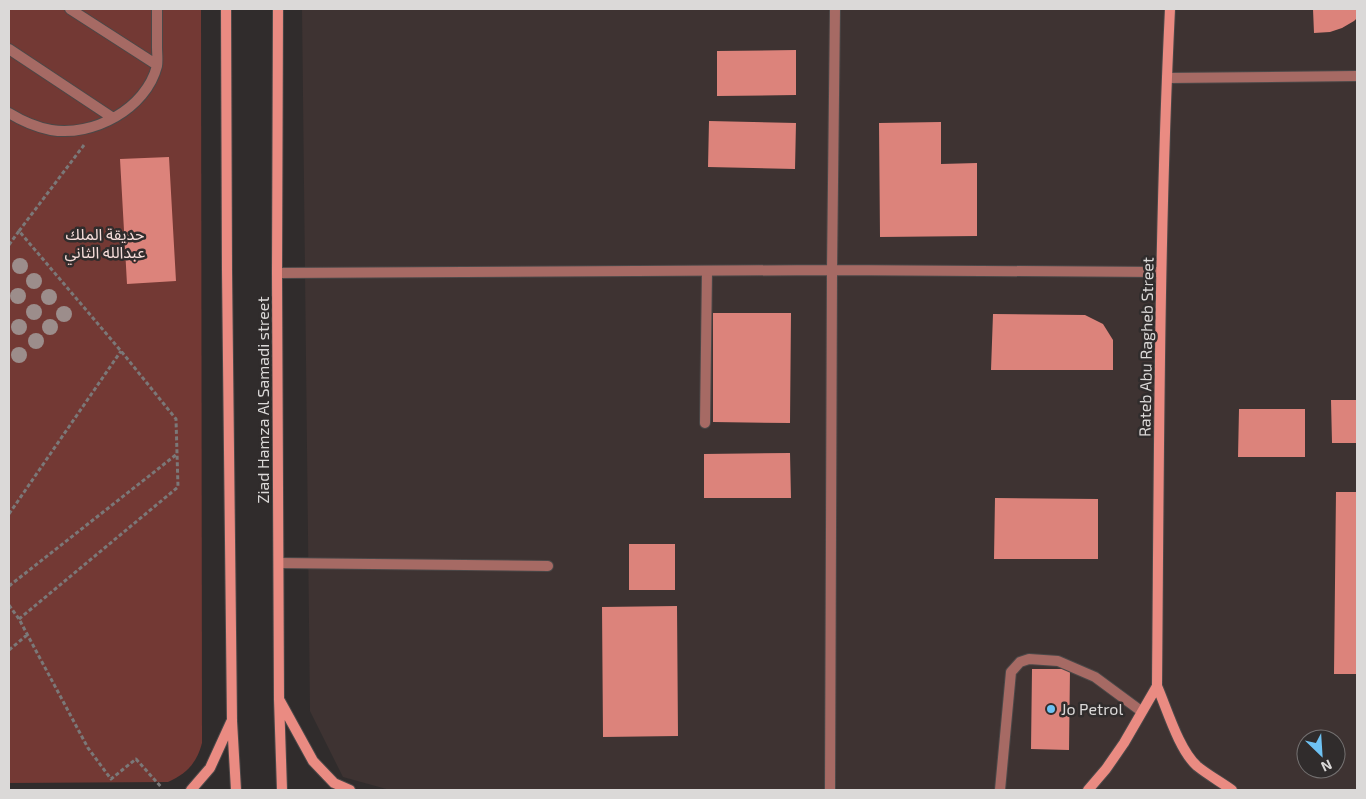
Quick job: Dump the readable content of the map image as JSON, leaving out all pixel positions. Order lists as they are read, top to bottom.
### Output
{
  "streets": {
    "street": ["Rateb Abu Ragheb Street", "Ziad Hamza Al Samadi street"]
  },
  "parks": ["حديقة الملك عبدالله الثاني"],
  "places": ["Jo Petrol"],
  "north": "bottom right"
}
